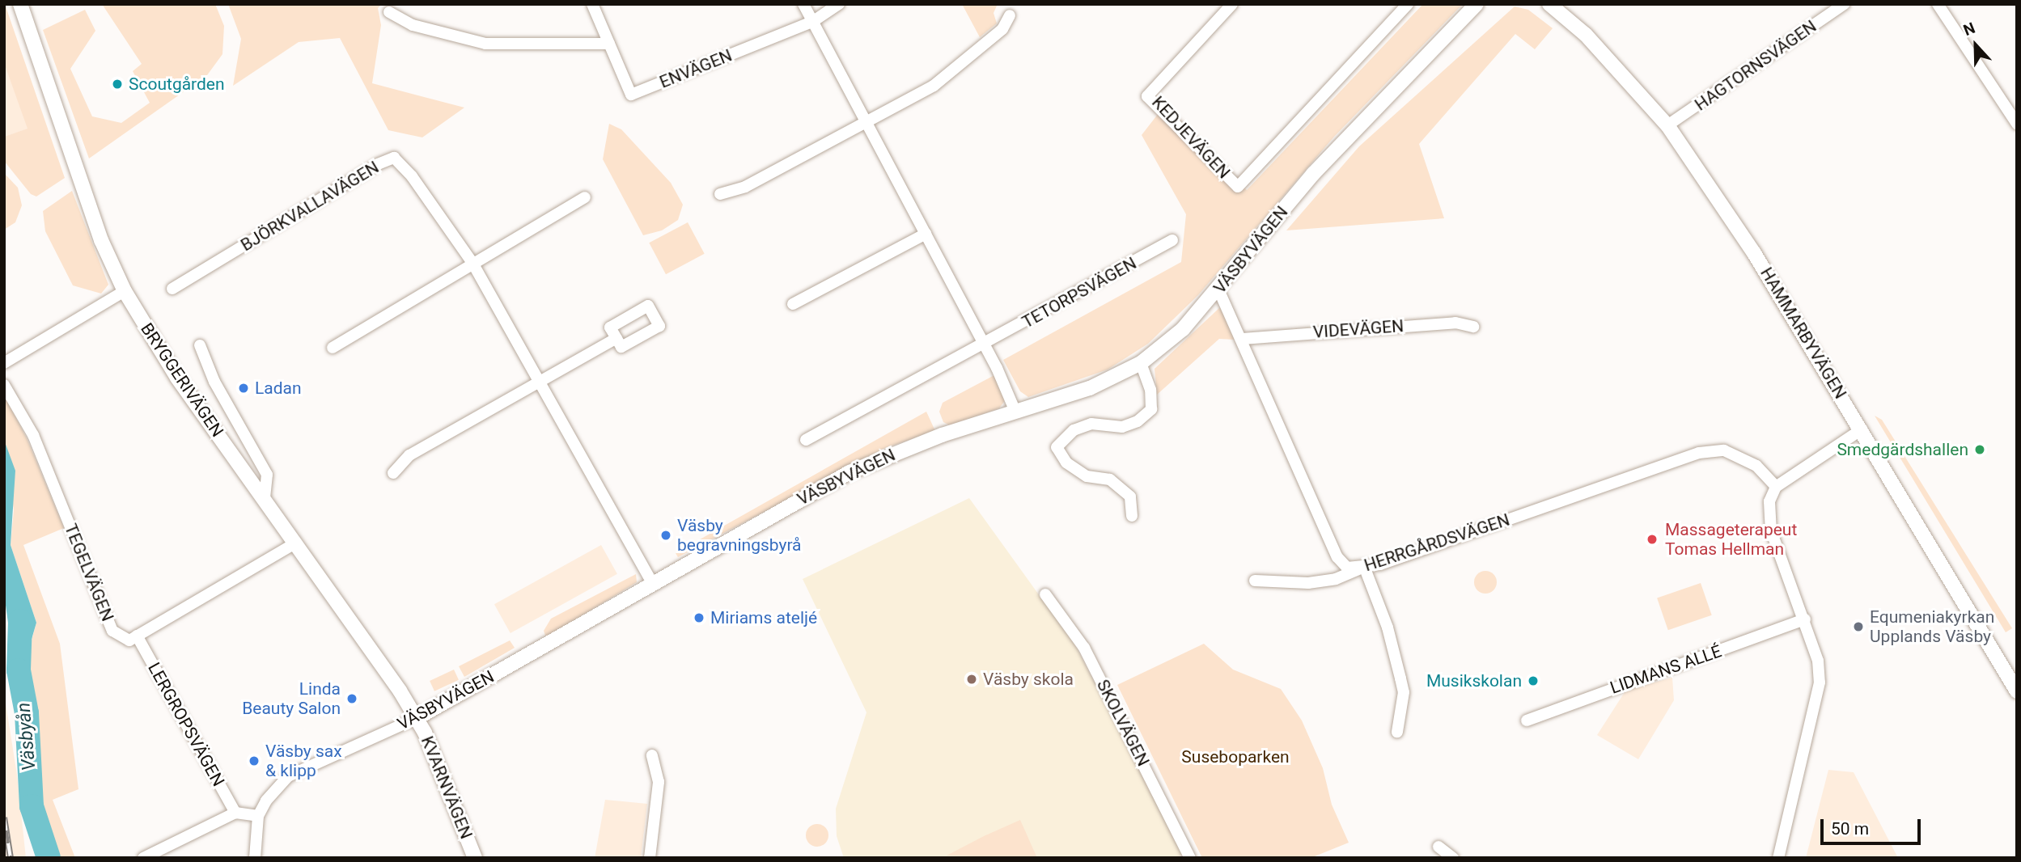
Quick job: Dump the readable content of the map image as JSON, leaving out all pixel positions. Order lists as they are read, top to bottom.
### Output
{
  "streets": {
    "street": [
      "HAGTORNSVÄGEN",
      "ENVÄGEN",
      "KEDJEVÄGEN",
      "BJÖRKVALLAVÄGEN",
      "VÄSBYVÄGEN",
      "TETORPSVÄGEN",
      "VIDEVÄGEN",
      "HAMMARBYVÄGEN",
      "BRYGGERIVÄGEN",
      "HERRGÅRDSVÄGEN",
      "TEGELVÄGEN",
      "LIDMANS ALLÉ",
      "SKOLVÄGEN",
      "LERGROPSVÄGEN",
      "KVARNVÄGEN"
    ]
  },
  "crossings": [
    ["HAGTORNSVÄGEN", "HAMMARBYVÄGEN"],
    ["BJÖRKVALLAVÄGEN", "VÄSBYVÄGEN"],
    ["VÄSBYVÄGEN", "BRYGGERIVÄGEN"],
    ["VÄSBYVÄGEN", "HERRGÅRDSVÄGEN"],
    ["VÄSBYVÄGEN", "KVARNVÄGEN"],
    ["VIDEVÄGEN", "HERRGÅRDSVÄGEN"],
    ["BRYGGERIVÄGEN", "KVARNVÄGEN"],
    ["TEGELVÄGEN", "LERGROPSVÄGEN"]
  ],
  "water": ["Väsbyån"],
  "parks": ["Suseboparken"],
  "places": [
    "Scoutgården",
    "Ladan",
    "Smedgärdshallen",
    "Väsby begravningsbyrå",
    "Massageterapeut Tomas Hellman",
    "Miriams ateljé",
    "Equmeniakyrkan Upplands Väsby",
    "Väsby skola",
    "Musikskolan",
    "Linda Beauty Salon",
    "Väsby sax & klipp"
  ],
  "scale_bar": "50 m",
  "north": "top"
}
